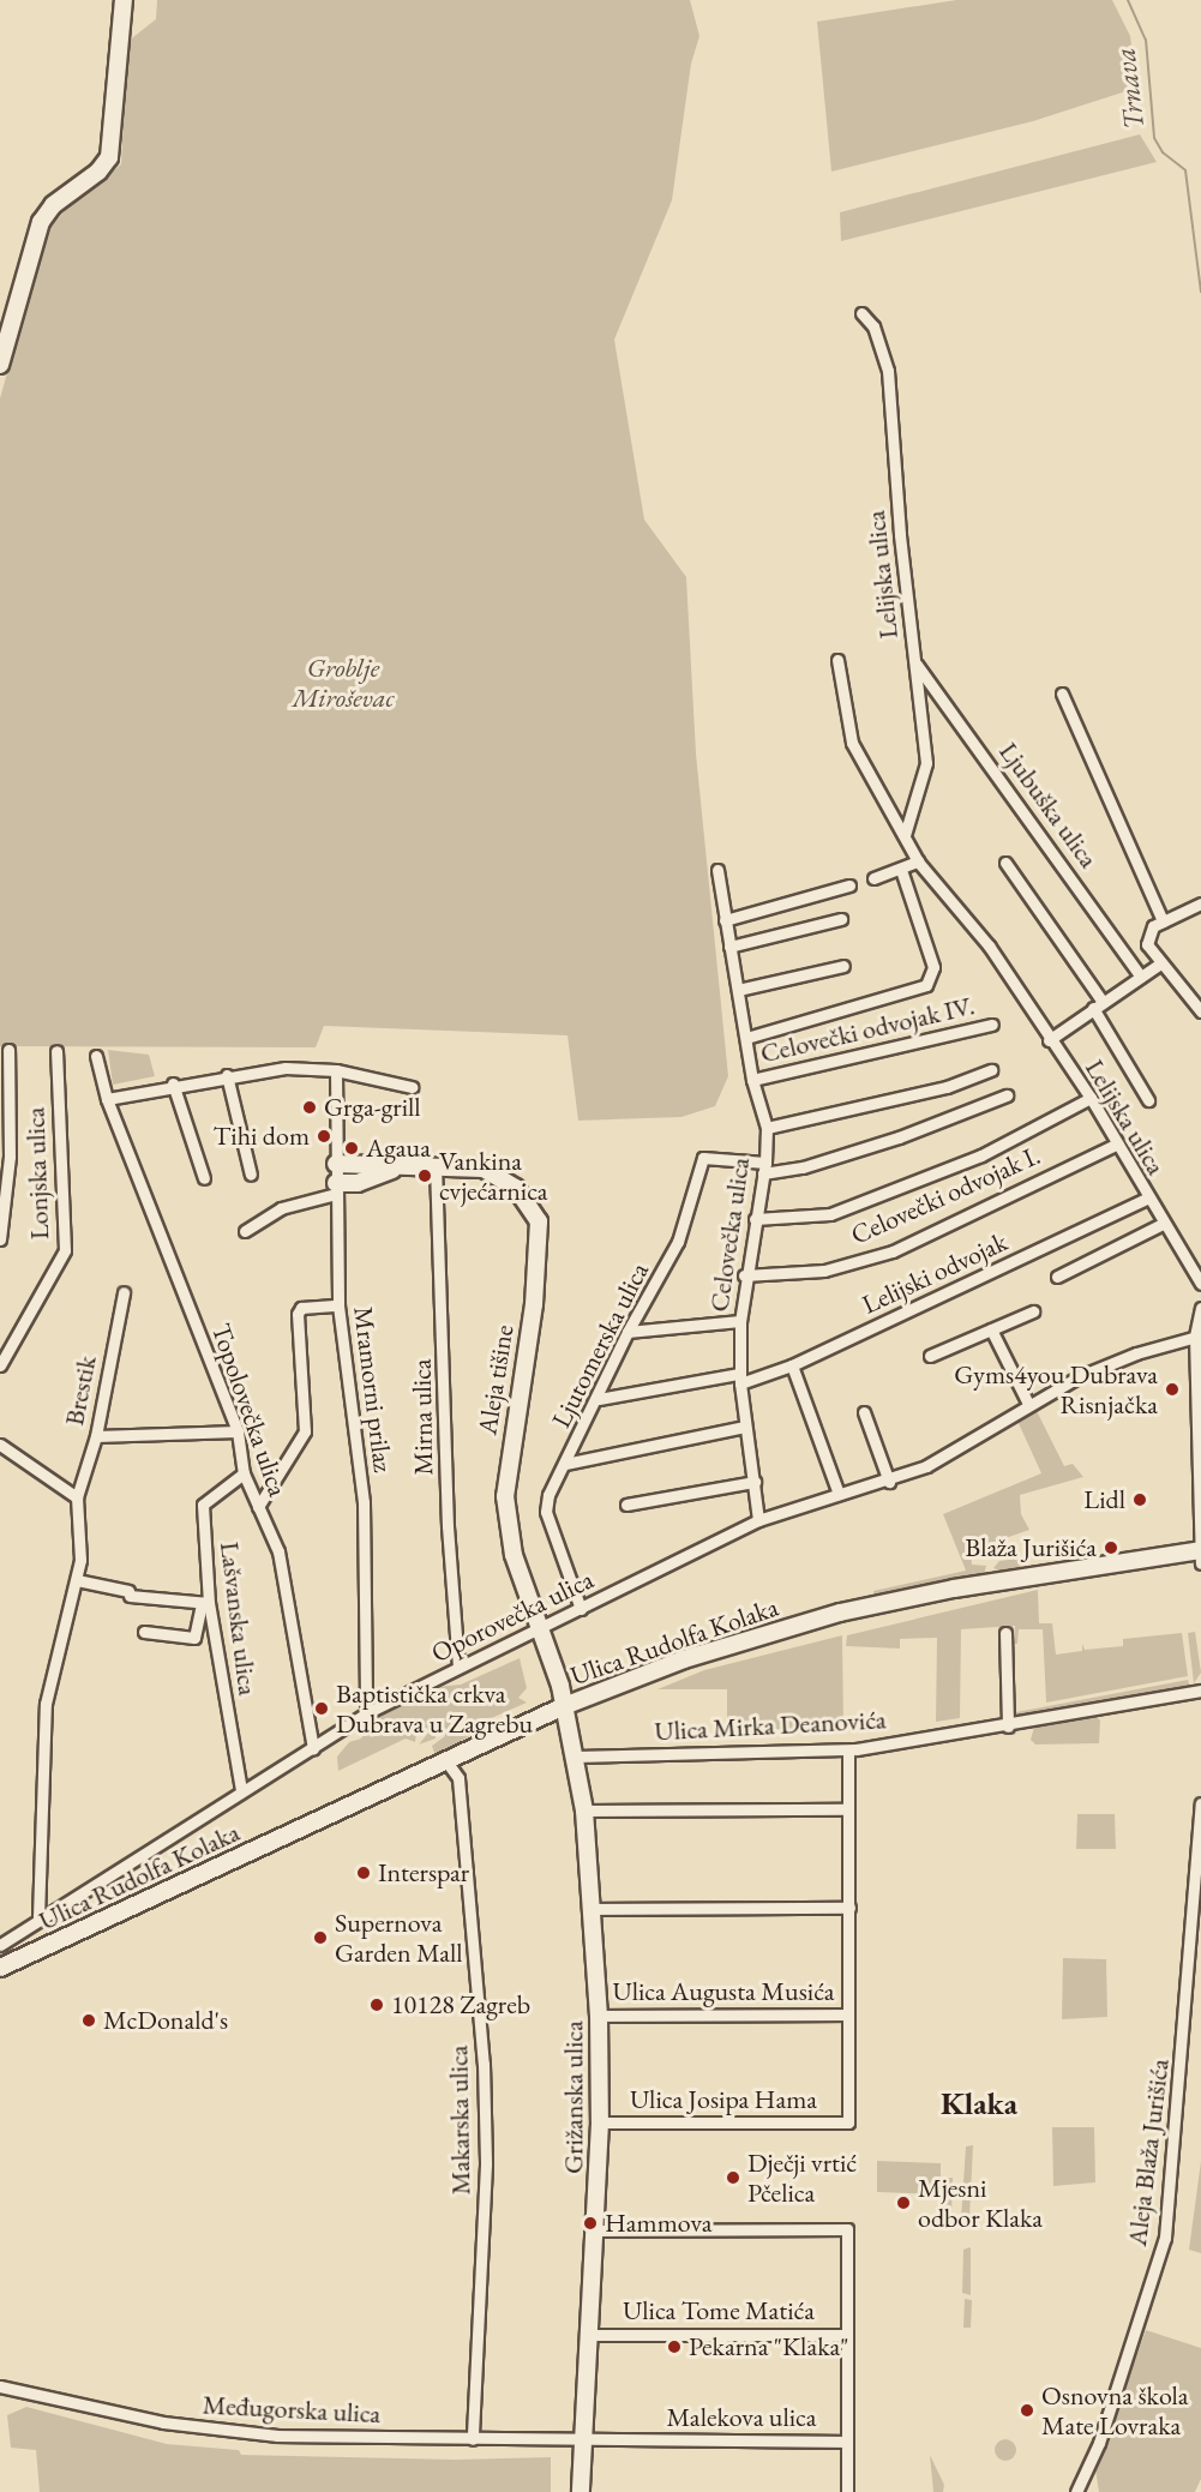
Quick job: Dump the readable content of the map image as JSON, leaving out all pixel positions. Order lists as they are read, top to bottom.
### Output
{
  "streets": {
    "street": [
      "Lelijska ulica",
      "Ljubuška ulica",
      "Celovečki odvojak IV.",
      "Lonjska ulica",
      "Celovečki odvojak I.",
      "Celovečka ulica",
      "Lelijski odvojak",
      "Ljutomerska ulica",
      "Aleja tišine",
      "Mramorni prilaz",
      "Brestik",
      "Topolovečka ulica",
      "Mirna ulica",
      "Oporovečka ulica",
      "Lašvanska ulica",
      "Ulica Rudolfa Kolaka",
      "Ulica Mirka Deanovića",
      "Ulica Augusta Musića",
      "Grižanska ulica",
      "Ulica Josipa Hama",
      "Makarska ulica",
      "Aleja Blaža Jurišića",
      "Ulica Tome Matića",
      "Međugorska ulica",
      "Malekova ulica"
    ]
  },
  "crossings": [
    ["Lelijska ulica", "Ljubuška ulica"],
    ["Lelijska ulica", "Celovečki odvojak I."],
    ["Lelijska ulica", "Lelijski odvojak"],
    ["Celovečki odvojak IV.", "Celovečka ulica"],
    ["Celovečki odvojak I.", "Celovečka ulica"],
    ["Celovečka ulica", "Lelijski odvojak"],
    ["Celovečka ulica", "Ljutomerska ulica"],
    ["Celovečka ulica", "Oporovečka ulica"],
    ["Lelijski odvojak", "Ljutomerska ulica"],
    ["Ljutomerska ulica", "Oporovečka ulica"],
    ["Aleja tišine", "Mramorni prilaz"],
    ["Aleja tišine", "Mirna ulica"],
    ["Aleja tišine", "Oporovečka ulica"],
    ["Aleja tišine", "Ulica Rudolfa Kolaka"],
    ["Aleja tišine", "Grižanska ulica"],
    ["Mramorni prilaz", "Oporovečka ulica"],
    ["Brestik", "Oporovečka ulica"],
    ["Topolovečka ulica", "Oporovečka ulica"],
    ["Topolovečka ulica", "Lašvanska ulica"],
    ["Mirna ulica", "Oporovečka ulica"],
    ["Oporovečka ulica", "Lašvanska ulica"],
    ["Ulica Rudolfa Kolaka", "Grižanska ulica"],
    ["Ulica Rudolfa Kolaka", "Makarska ulica"],
    ["Ulica Mirka Deanovića", "Grižanska ulica"],
    ["Ulica Augusta Musića", "Grižanska ulica"],
    ["Ulica Augusta Musića", "Ulica Josipa Hama"],
    ["Grižanska ulica", "Ulica Josipa Hama"],
    ["Grižanska ulica", "Ulica Tome Matića"],
    ["Grižanska ulica", "Međugorska ulica"],
    ["Grižanska ulica", "Malekova ulica"],
    ["Makarska ulica", "Međugorska ulica"],
    ["Međugorska ulica", "Malekova ulica"]
  ],
  "districts": ["Klaka"],
  "water": ["Trnava"],
  "parks": ["Groblje Miroševac"],
  "places": [
    "Grga-grill",
    "Tihi dom",
    "Agaua",
    "Vankina cvjećarnica",
    "Gyms4you Dubrava Risnjačka",
    "Lidl",
    "Blaža Jurišića",
    "Baptistička crkva Dubrava u Zagrebu",
    "Interspar",
    "Supernova Garden Mall",
    "10128 Zagreb",
    "McDonald's",
    "Dječji vrtić Pčelica",
    "Mjesni odbor Klaka",
    "Hammova",
    "Pekarna \"Klaka\"",
    "Osnovna škola Mate Lovraka"
  ]
}
